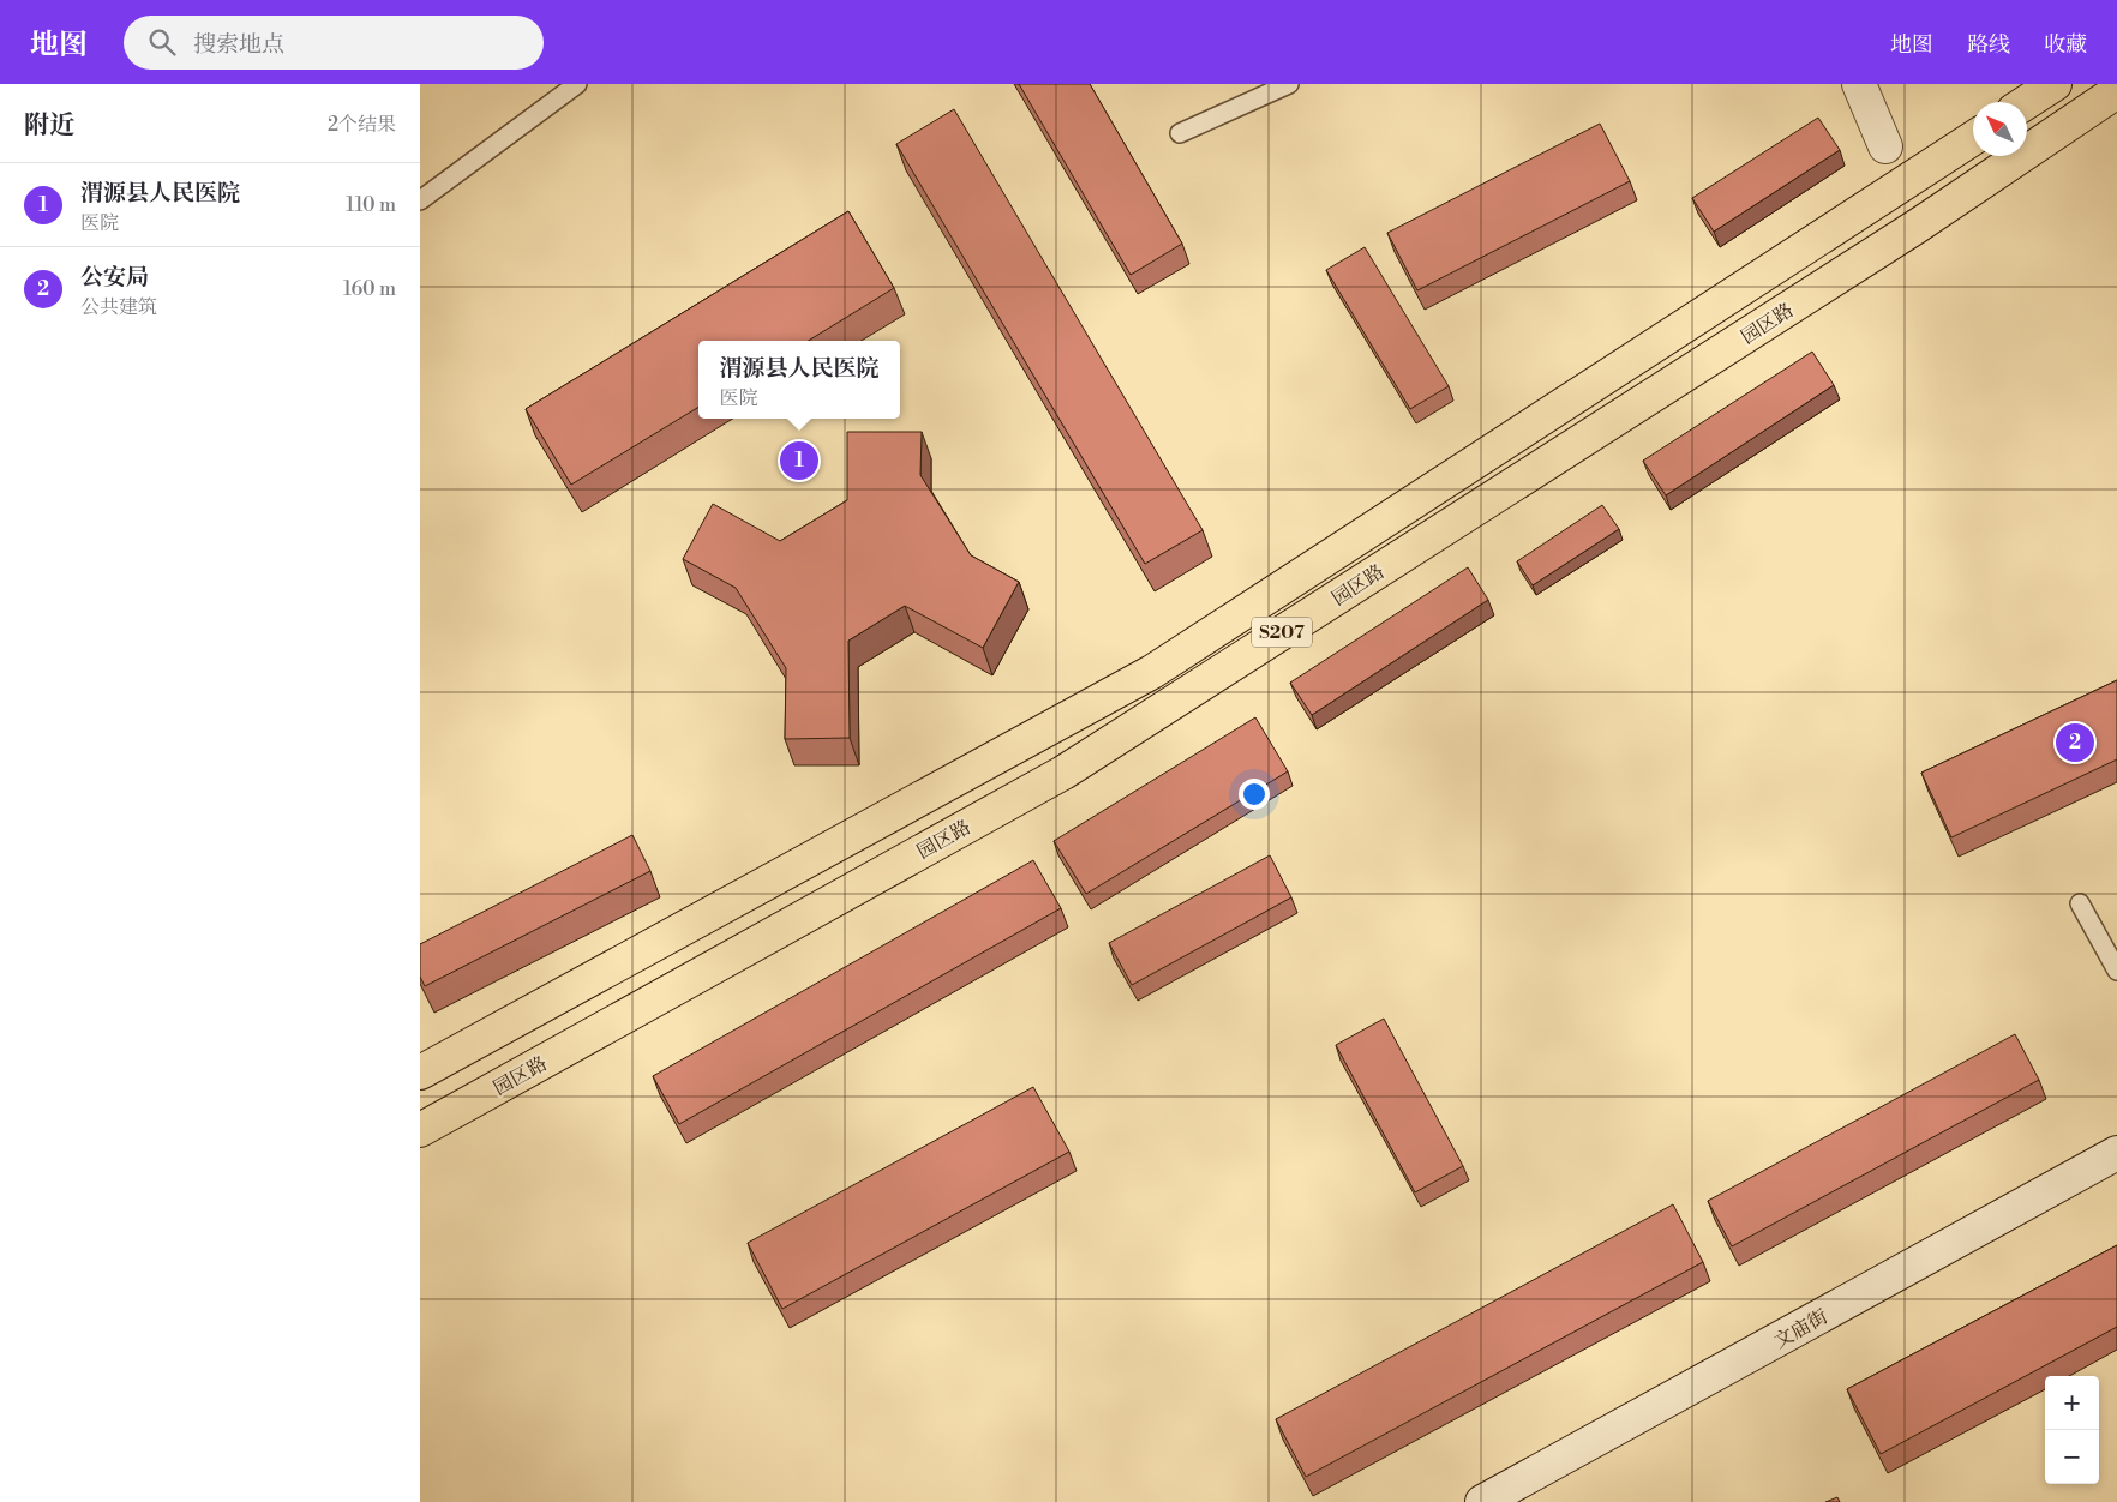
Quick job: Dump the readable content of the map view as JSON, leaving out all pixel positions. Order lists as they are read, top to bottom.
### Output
{
  "streets": {
    "main road": ["园区路", "S207", "文庙街"]
  },
  "north": "top left",
  "page": {
    "header": "地图",
    "search": "搜索地点",
    "nav": ["地图", "路线", "收藏"],
    "heading": ["附近", "2个结果"],
    "list": [
      {
        "mark": "1",
        "name": "渭源县人民医院",
        "note": "医院",
        "value": "110 m"
      },
      {
        "mark": "2",
        "name": "公安局",
        "note": "公共建筑",
        "value": "160 m"
      }
    ],
    "popup": ["渭源县人民医院", "医院"],
    "pins": ["1", "2"],
    "map_buttons": ["+", "−"]
  }
}
